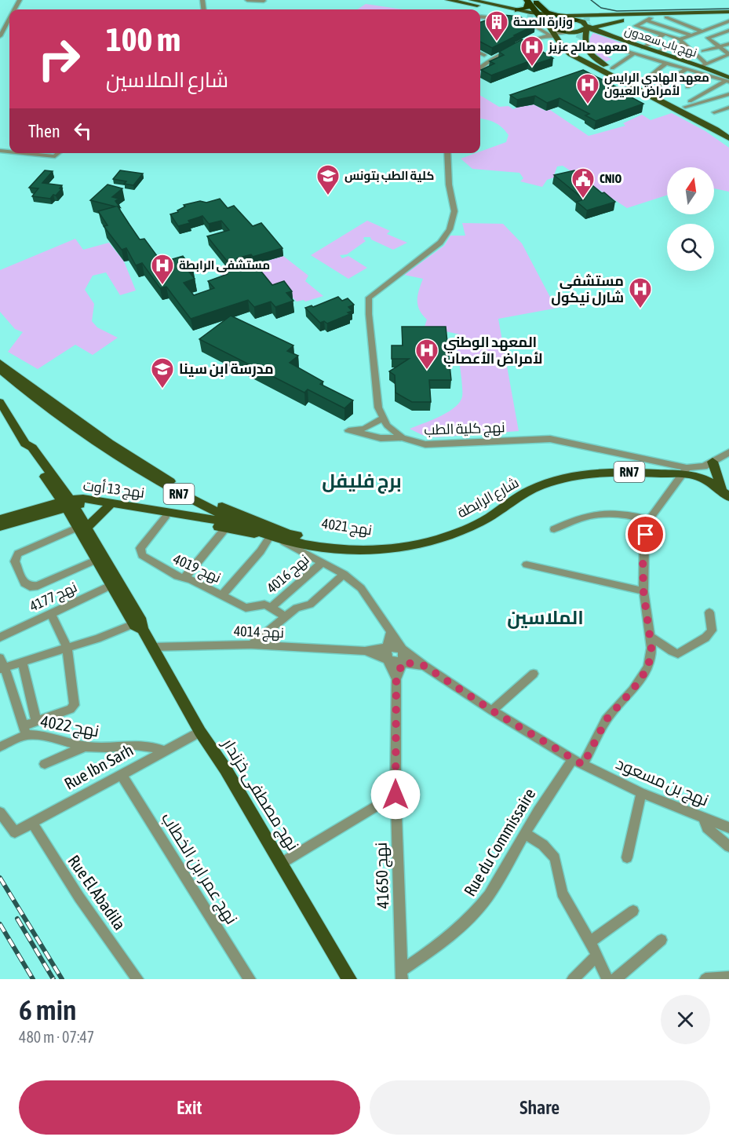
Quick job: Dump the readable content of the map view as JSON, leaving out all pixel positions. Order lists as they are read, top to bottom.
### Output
{
  "streets": {
    "main road": [
      "نهج باب سعدون",
      "RN7",
      "نهج 13 أوت",
      "شارع الرابطة",
      "نهج 4021",
      "نهج مصطفى خزندار"
    ],
    "street": [
      "نهج كلية الطب",
      "نهج 4019",
      "نهج 4016",
      "نهج 4177",
      "نهج 4014",
      "نهج 4022",
      "Rue Ibn Sarh",
      "نهج بن مسعود",
      "Rue du Commissaire",
      "نهج عمر ابن الخطاب",
      "نهج 41650",
      "Rue El Abadila"
    ]
  },
  "crossings": [
    ["نهج كلية الطب", "RN7"],
    ["نهج كلية الطب", "شارع الرابطة"],
    ["RN7", "شارع الرابطة"],
    ["نهج 13 أوت", "نهج 4021"],
    ["نهج 13 أوت", "نهج 4019"],
    ["نهج 13 أوت", "نهج مصطفى خزندار"],
    ["شارع الرابطة", "نهج 4021"],
    ["نهج 4019", "نهج 4016"],
    ["نهج 4177", "نهج مصطفى خزندار"],
    ["نهج 4014", "نهج بن مسعود"],
    ["نهج 4014", "نهج مصطفى خزندار"],
    ["نهج 4014", "نهج 41650"],
    ["نهج 4022", "Rue Ibn Sarh"],
    ["Rue Ibn Sarh", "نهج مصطفى خزندار"],
    ["Rue Ibn Sarh", "نهج عمر ابن الخطاب"],
    ["Rue Ibn Sarh", "Rue El Abadila"],
    ["نهج بن مسعود", "Rue du Commissaire"],
    ["Rue du Commissaire", "نهج 41650"]
  ],
  "districts": ["برج فليفل", "الملاسين"],
  "places": {
    "building": ["وزارة الصحة"],
    "hospital": [
      "معهد صالح عزيز",
      "معهد الهادي الرايس لأمراض العيون",
      "مستشفى الرابطة",
      "مستشفى شارل نيكول",
      "المعهد الوطني لأمراض الأعصاب"
    ],
    "school or university": ["كلية الطب بتونس", "مدرسة ابن سينا"],
    "public building": ["CNIO"]
  },
  "north": "top",
  "page": {
    "turn": ["100 m", "شارع الملاسين"],
    "then": "Then",
    "heading": ["6 min", "480 m · 07:47"],
    "buttons": ["Exit", "Share"]
  }
}
